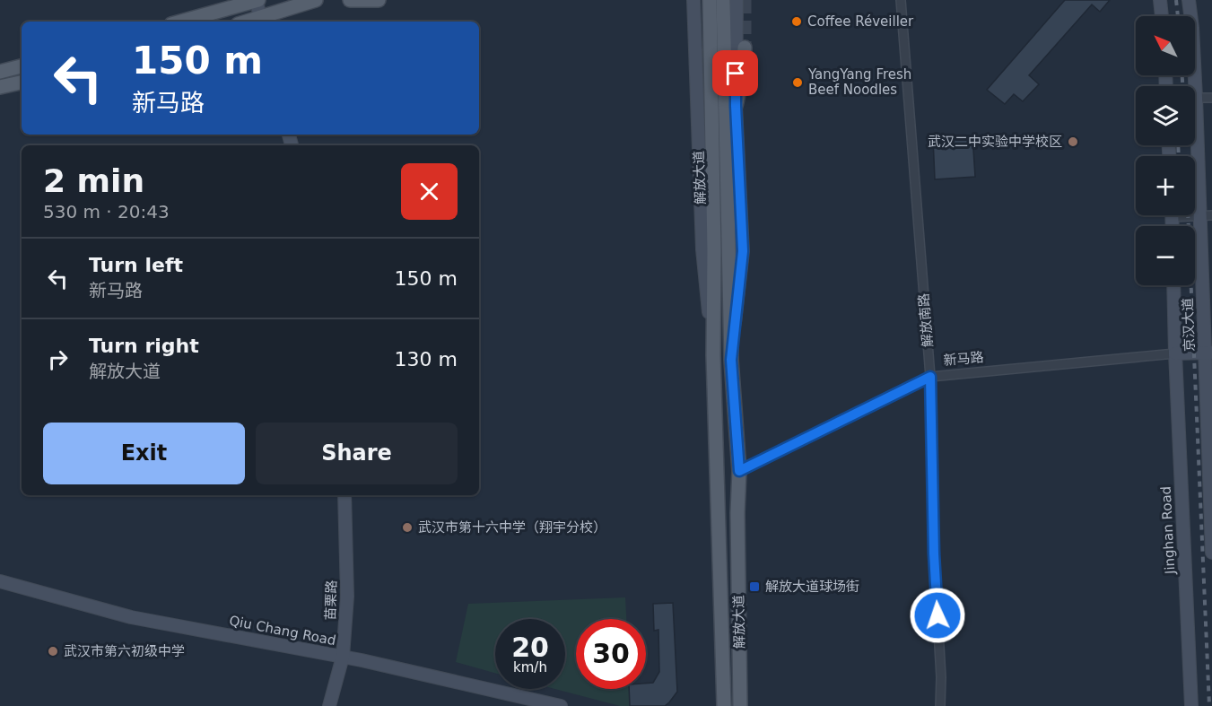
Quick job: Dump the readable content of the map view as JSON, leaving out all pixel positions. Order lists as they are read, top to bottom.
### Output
{
  "streets": {
    "main road": [
      "解放大道",
      "京汉大道",
      "新马路",
      "Jinghan Road",
      "苗栗路",
      "Qiu Chang Road"
    ],
    "street": ["解放南路"]
  },
  "crossings": [
    ["解放大道", "新马路"],
    ["解放南路", "新马路"],
    ["京汉大道", "新马路"],
    ["京汉大道", "Jinghan Road"],
    ["新马路", "Jinghan Road"],
    ["苗栗路", "Qiu Chang Road"]
  ],
  "places": {
    "other": [
      "Coffee Réveiller",
      "YangYang Fresh Beef Noodles",
      "武汉二中实验中学校区",
      "武汉市第十六中学（翔宇分校）",
      "武汉市第六初级中学"
    ],
    "transit": ["解放大道球场街"]
  },
  "north": "top left",
  "page": {
    "map_buttons": ["+", "−"],
    "turn": ["150 m", "新马路"],
    "heading": ["2 min", "530 m · 20:43"],
    "list": [
      {
        "name": "Turn left",
        "note": "新马路",
        "value": "150 m"
      },
      {
        "name": "Turn right",
        "note": "解放大道",
        "value": "130 m"
      }
    ],
    "buttons": ["Exit", "Share"],
    "speed": "20 km/h",
    "limit": "30"
  }
}
